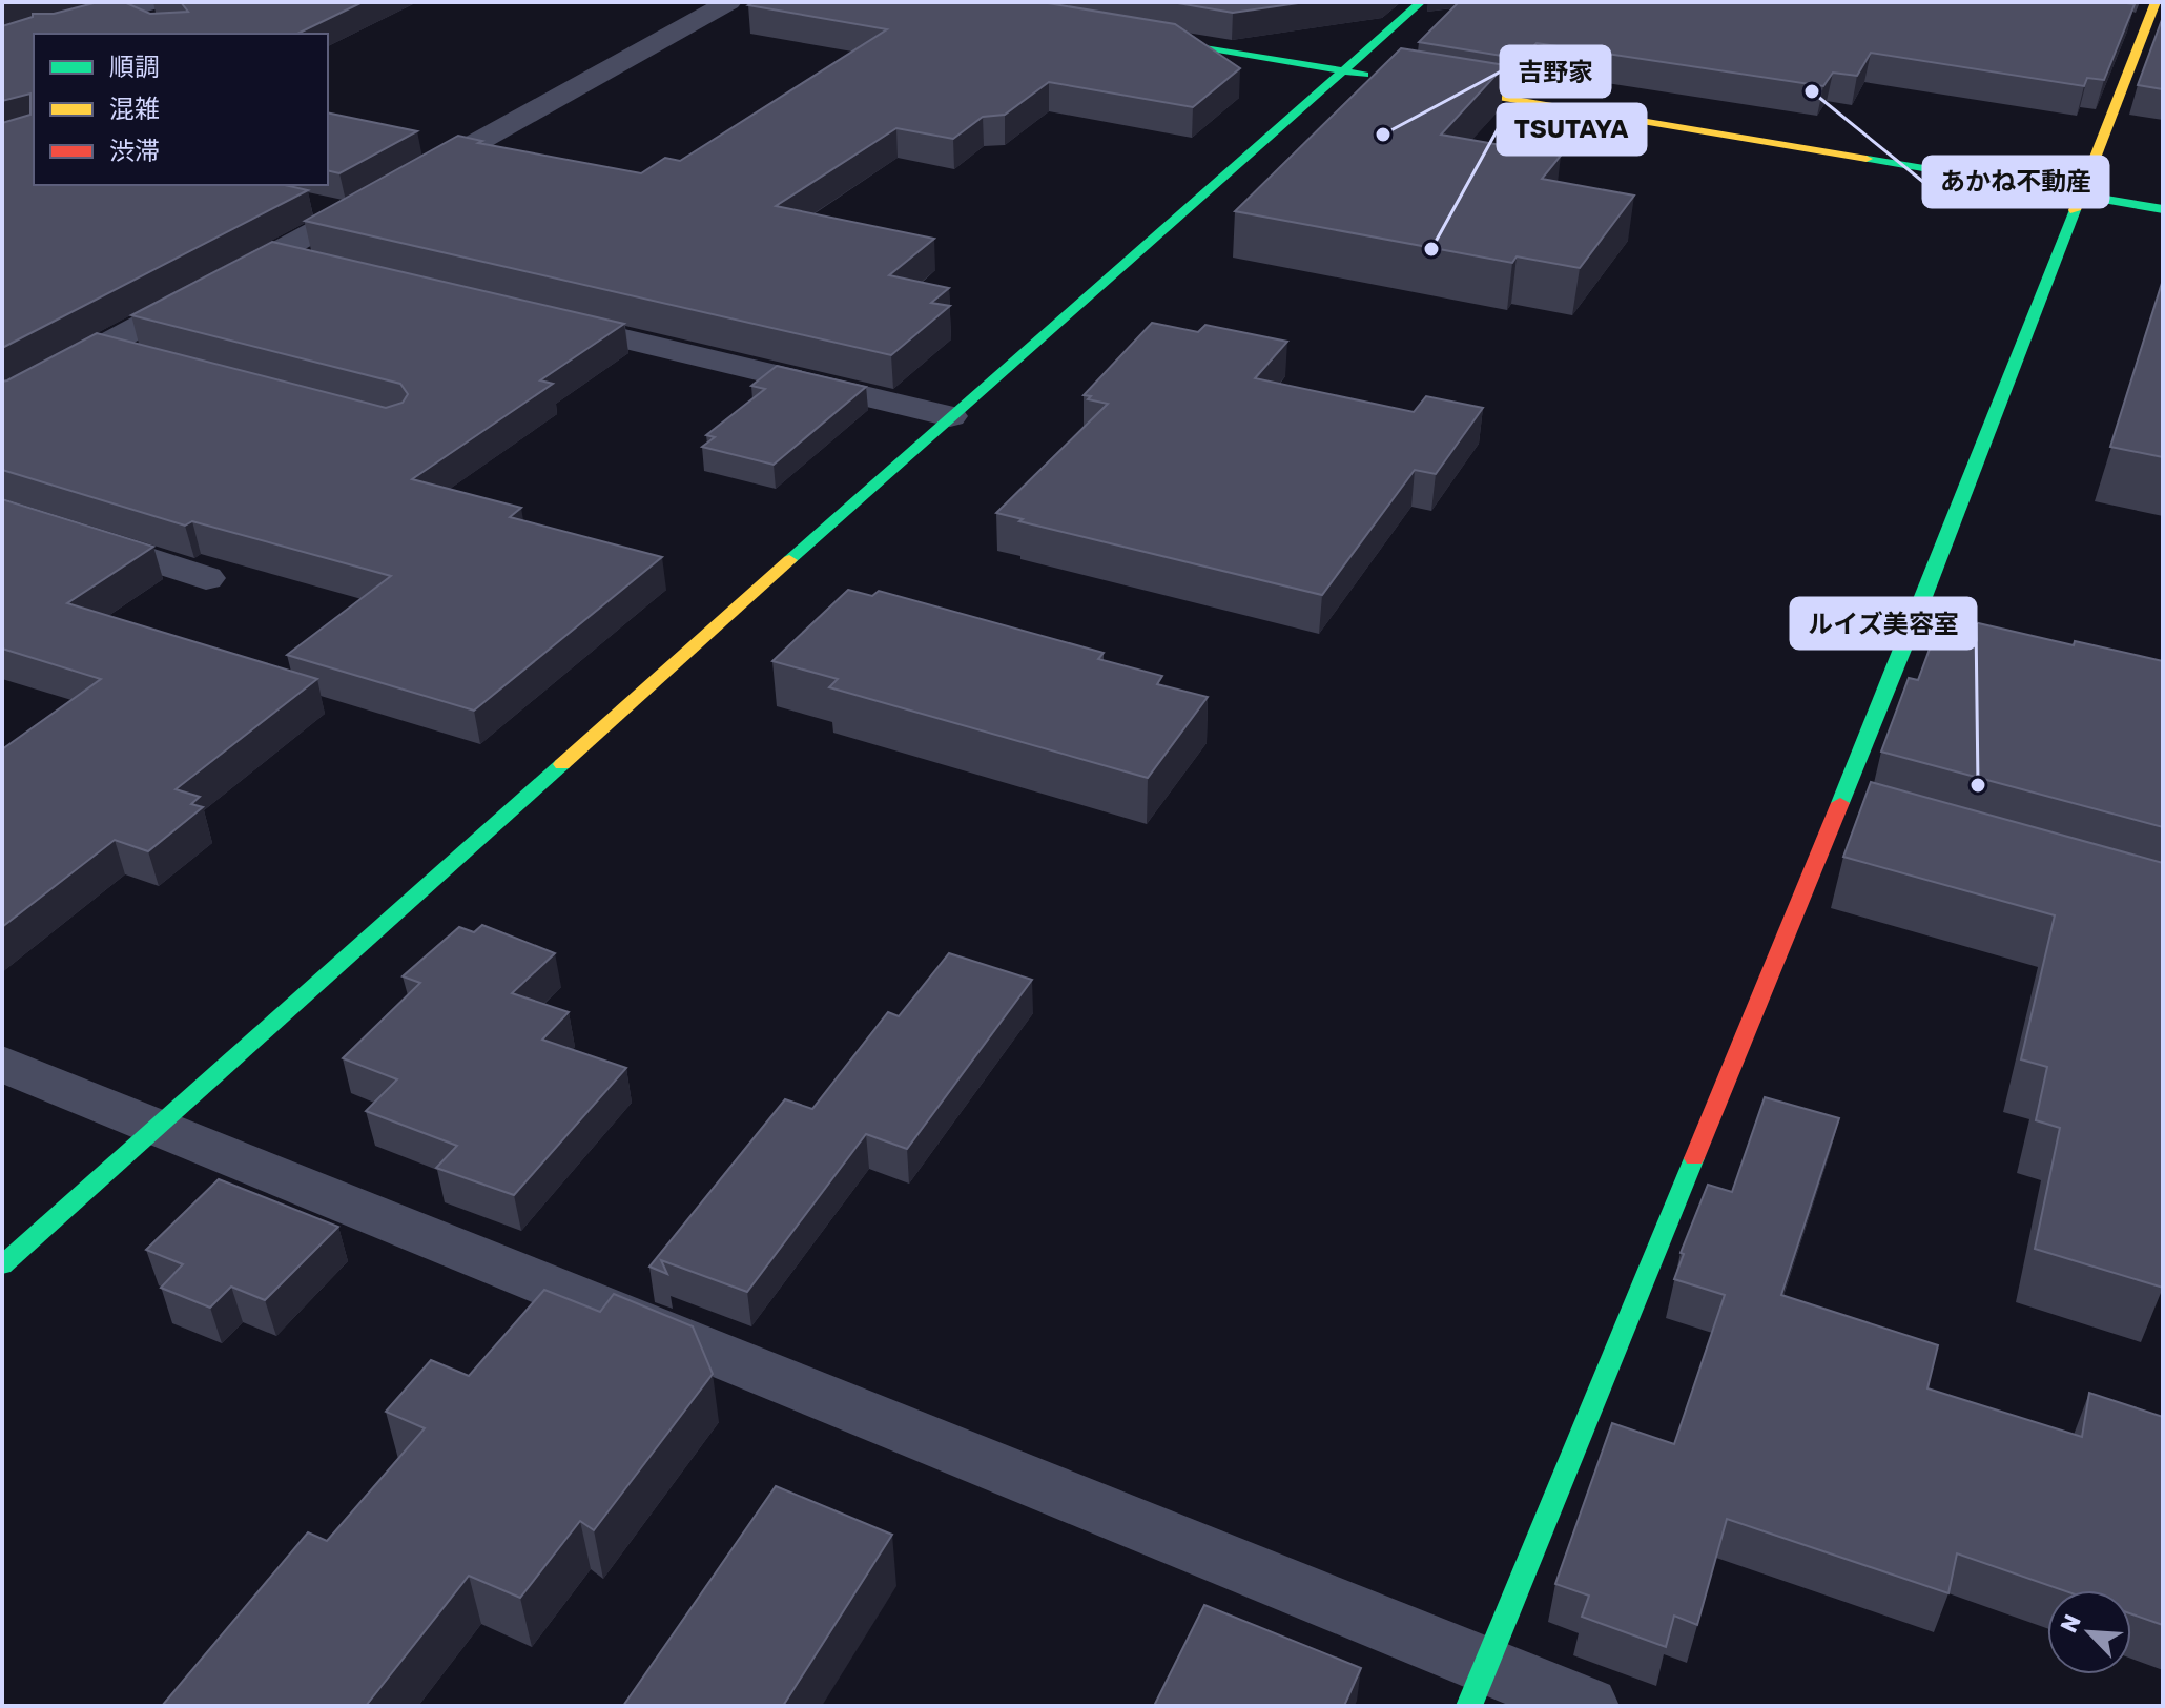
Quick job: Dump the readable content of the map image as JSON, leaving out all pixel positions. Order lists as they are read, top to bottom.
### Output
{
  "places": [
    "あかね不動産",
    "吉野家",
    "TSUTAYA",
    "ルイズ美容室"
  ],
  "legend": ["順調", "混雑", "渋滞"],
  "north": "top left"
}
